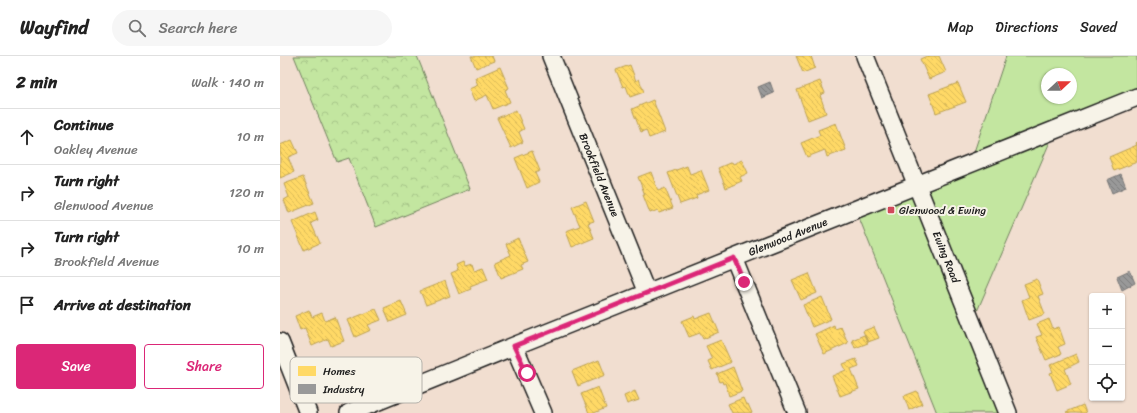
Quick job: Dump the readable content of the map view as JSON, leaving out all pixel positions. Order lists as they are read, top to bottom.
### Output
{
  "streets": {
    "street": ["Brookfield Avenue", "Glenwood Avenue", "Ewing Road"]
  },
  "crossings": [
    ["Brookfield Avenue", "Glenwood Avenue"],
    ["Glenwood Avenue", "Ewing Road"]
  ],
  "places": {
    "transit": ["Glenwood & Ewing"]
  },
  "legend": ["Homes", "Industry"],
  "north": "right",
  "page": {
    "header": "Wayfind",
    "search": "Search here",
    "nav": ["Map", "Directions", "Saved"],
    "heading": ["2 min", "Walk · 140 m"],
    "list": [
      ["Continue", "Oakley Avenue", "10 m"],
      ["Turn right", "Glenwood Avenue", "120 m"],
      ["Turn right", "Brookfield Avenue", "10 m"],
      "Arrive at destination"
    ],
    "map_buttons": ["+", "−"],
    "buttons": ["Save", "Share"]
  }
}
